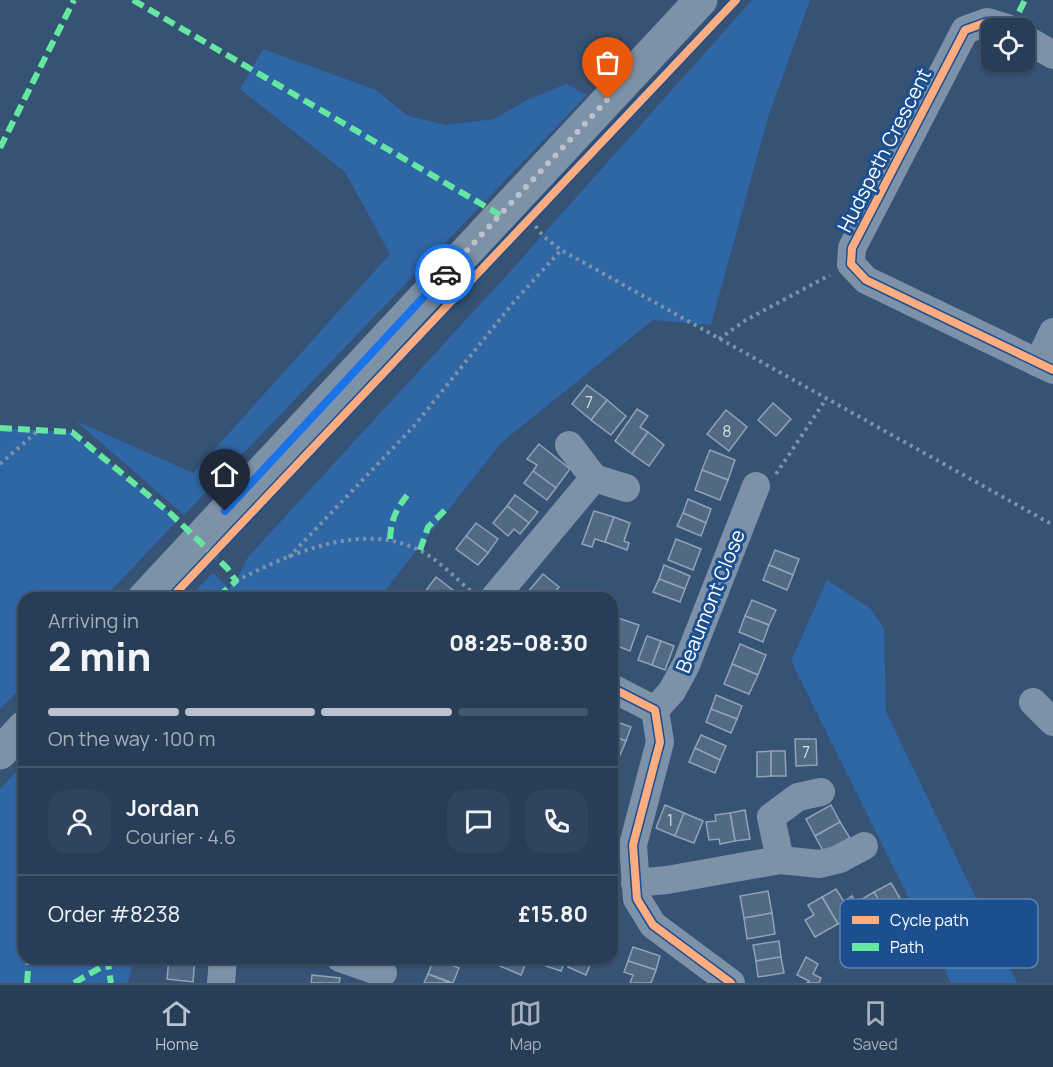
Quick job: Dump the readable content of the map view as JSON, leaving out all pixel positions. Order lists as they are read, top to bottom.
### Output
{
  "streets": {
    "street": ["Hudspeth Crescent", "Beaumont Close"]
  },
  "house_numbers": [
    "7",
    "8",
    "7",
    "1"
  ],
  "legend": ["Cycle path", "Path"],
  "page": {
    "heading": ["2 min", "Arriving in", "08:25–08:30"],
    "panel": [
      "Jordan",
      "Courier · 4.6",
      "Order #8238",
      "£15.80"
    ],
    "bar": "On the way · 100 m",
    "tabs": ["Home", "Map", "Saved"]
  }
}
